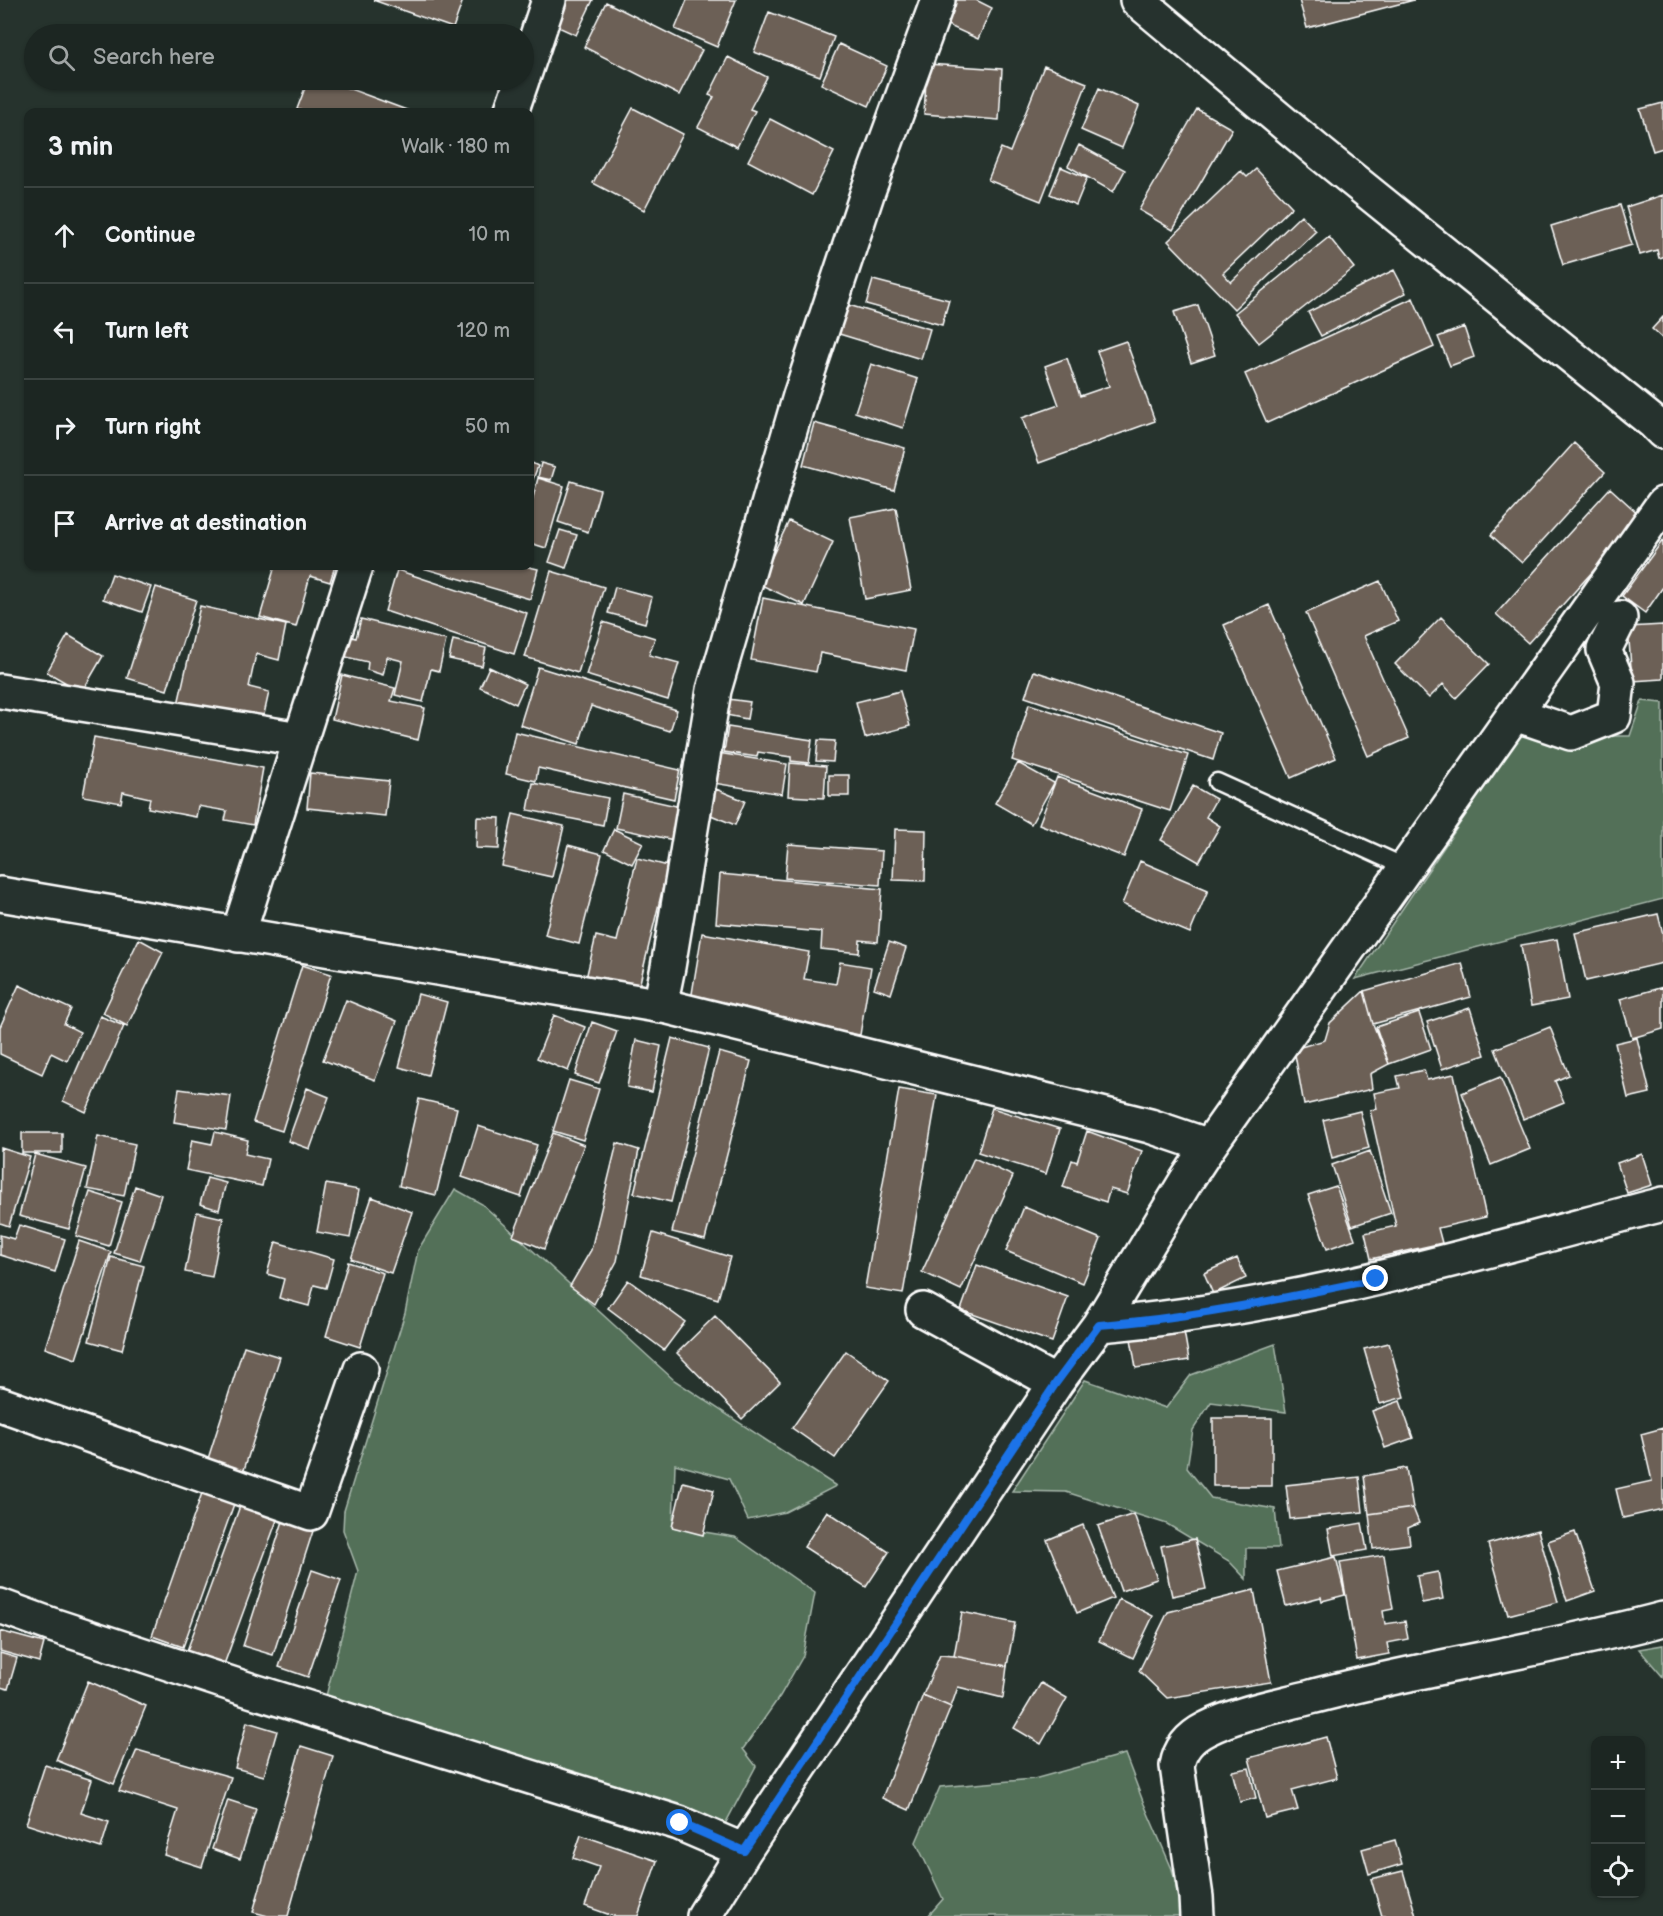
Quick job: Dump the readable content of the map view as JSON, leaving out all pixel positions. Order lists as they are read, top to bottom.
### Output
{
  "page": {
    "search": "Search here",
    "heading": ["3 min", "Walk · 180 m"],
    "list": [
      ["Continue", "10 m"],
      ["Turn left", "120 m"],
      ["Turn right", "50 m"],
      "Arrive at destination"
    ],
    "map_buttons": ["+", "−"]
  }
}
